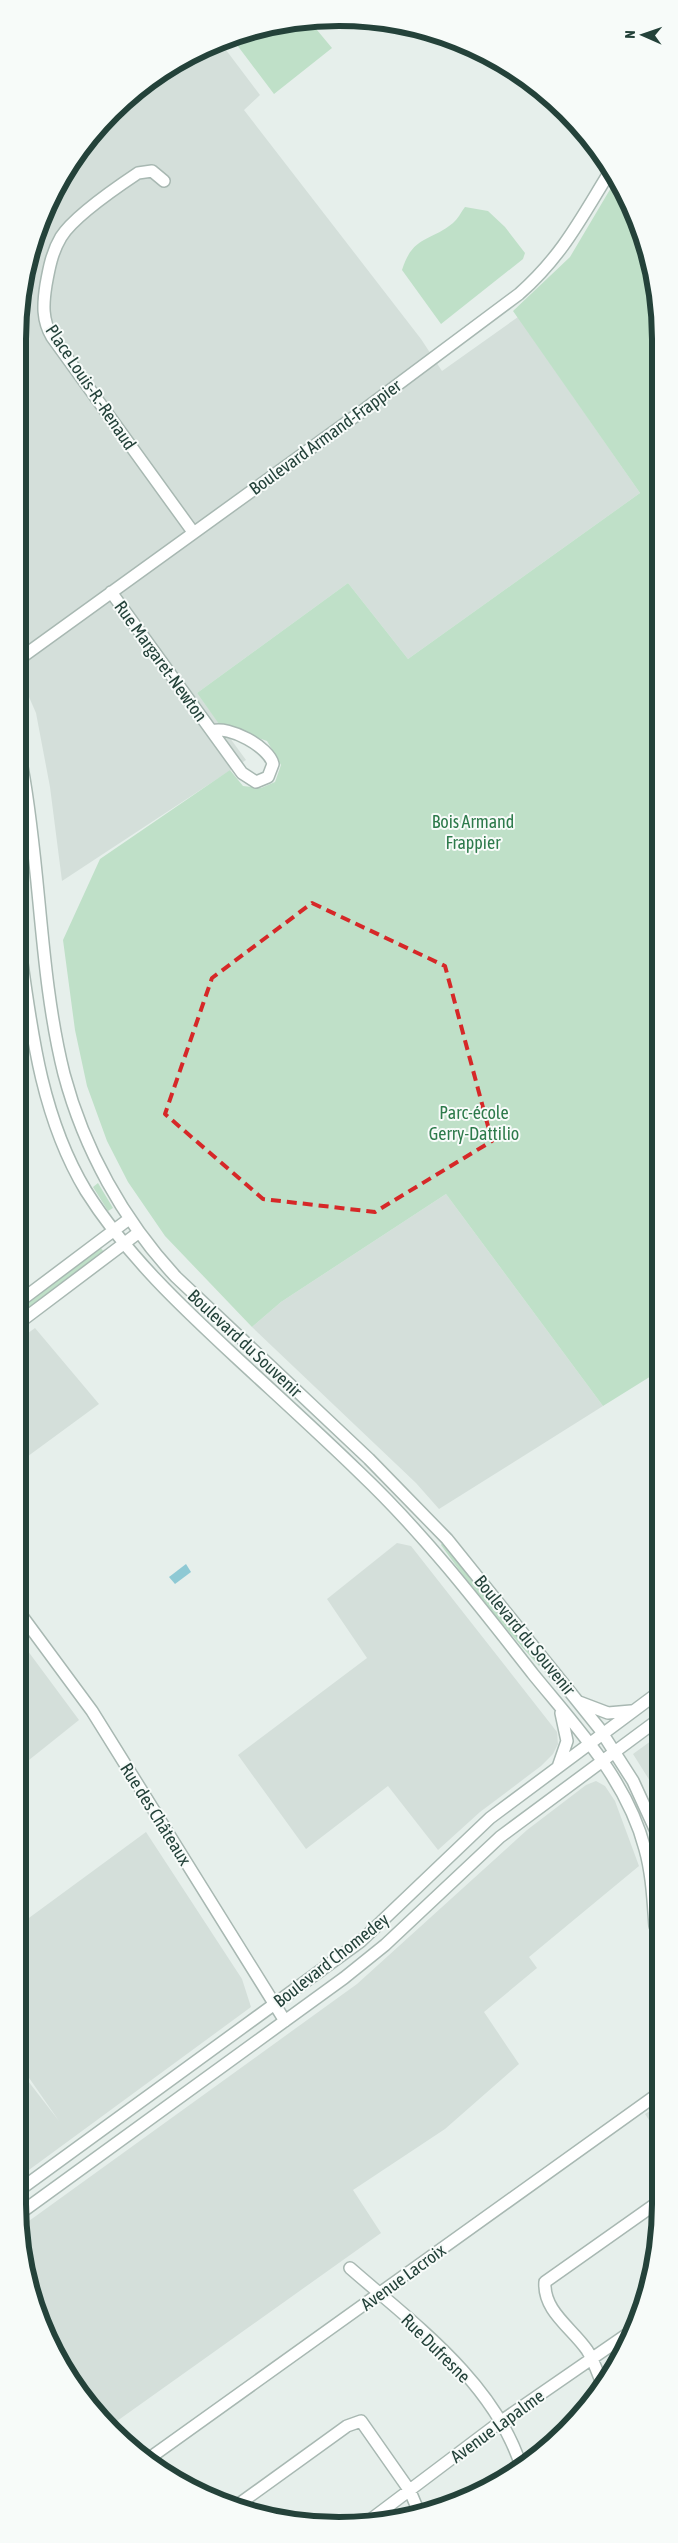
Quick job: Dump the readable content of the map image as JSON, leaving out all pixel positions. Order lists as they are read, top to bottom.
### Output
{
  "streets": {
    "street": [
      "Place Louis-R.-Renaud",
      "Boulevard Armand-Frappier",
      "Rue Margaret-Newton",
      "Boulevard du Souvenir",
      "Rue des Châteaux",
      "Boulevard Chomedey",
      "Avenue Lacroix",
      "Rue Dufresne",
      "Avenue Lapalme"
    ]
  },
  "crossings": [
    ["Place Louis-R.-Renaud", "Boulevard Armand-Frappier"],
    ["Boulevard Armand-Frappier", "Rue Margaret-Newton"],
    ["Boulevard du Souvenir", "Boulevard Chomedey"],
    ["Rue des Châteaux", "Boulevard Chomedey"],
    ["Avenue Lacroix", "Rue Dufresne"],
    ["Rue Dufresne", "Avenue Lapalme"]
  ],
  "parks": ["Bois Armand Frappier", "Parc-école Gerry-Dattilio"],
  "north": "left"
}
